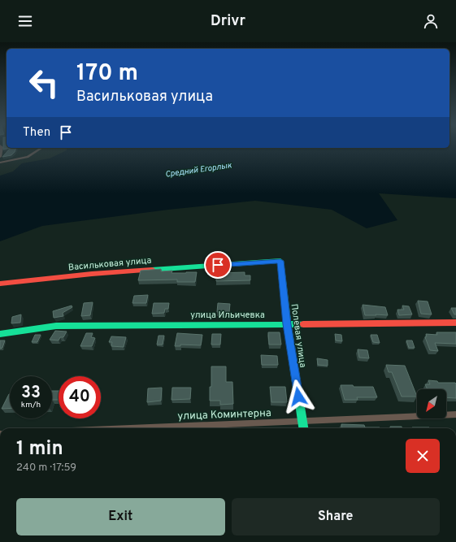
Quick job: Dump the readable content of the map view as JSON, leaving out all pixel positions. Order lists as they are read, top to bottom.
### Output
{
  "streets": {
    "street": [
      "Васильковая улица",
      "улица Ильичевка",
      "Полевая улица",
      "улица Коминтерна"
    ]
  },
  "crossings": [
    ["Васильковая улица", "Полевая улица"],
    ["улица Ильичевка", "Полевая улица"],
    ["Полевая улица", "улица Коминтерна"]
  ],
  "water": ["Средний Егорлык"],
  "north": "bottom left",
  "page": {
    "header": "Drivr",
    "turn": ["170 m", "Васильковая улица"],
    "then": "Then",
    "speed": "33 km/h",
    "limit": "40",
    "heading": ["1 min", "240 m · 17:59"],
    "buttons": ["Exit", "Share"]
  }
}
